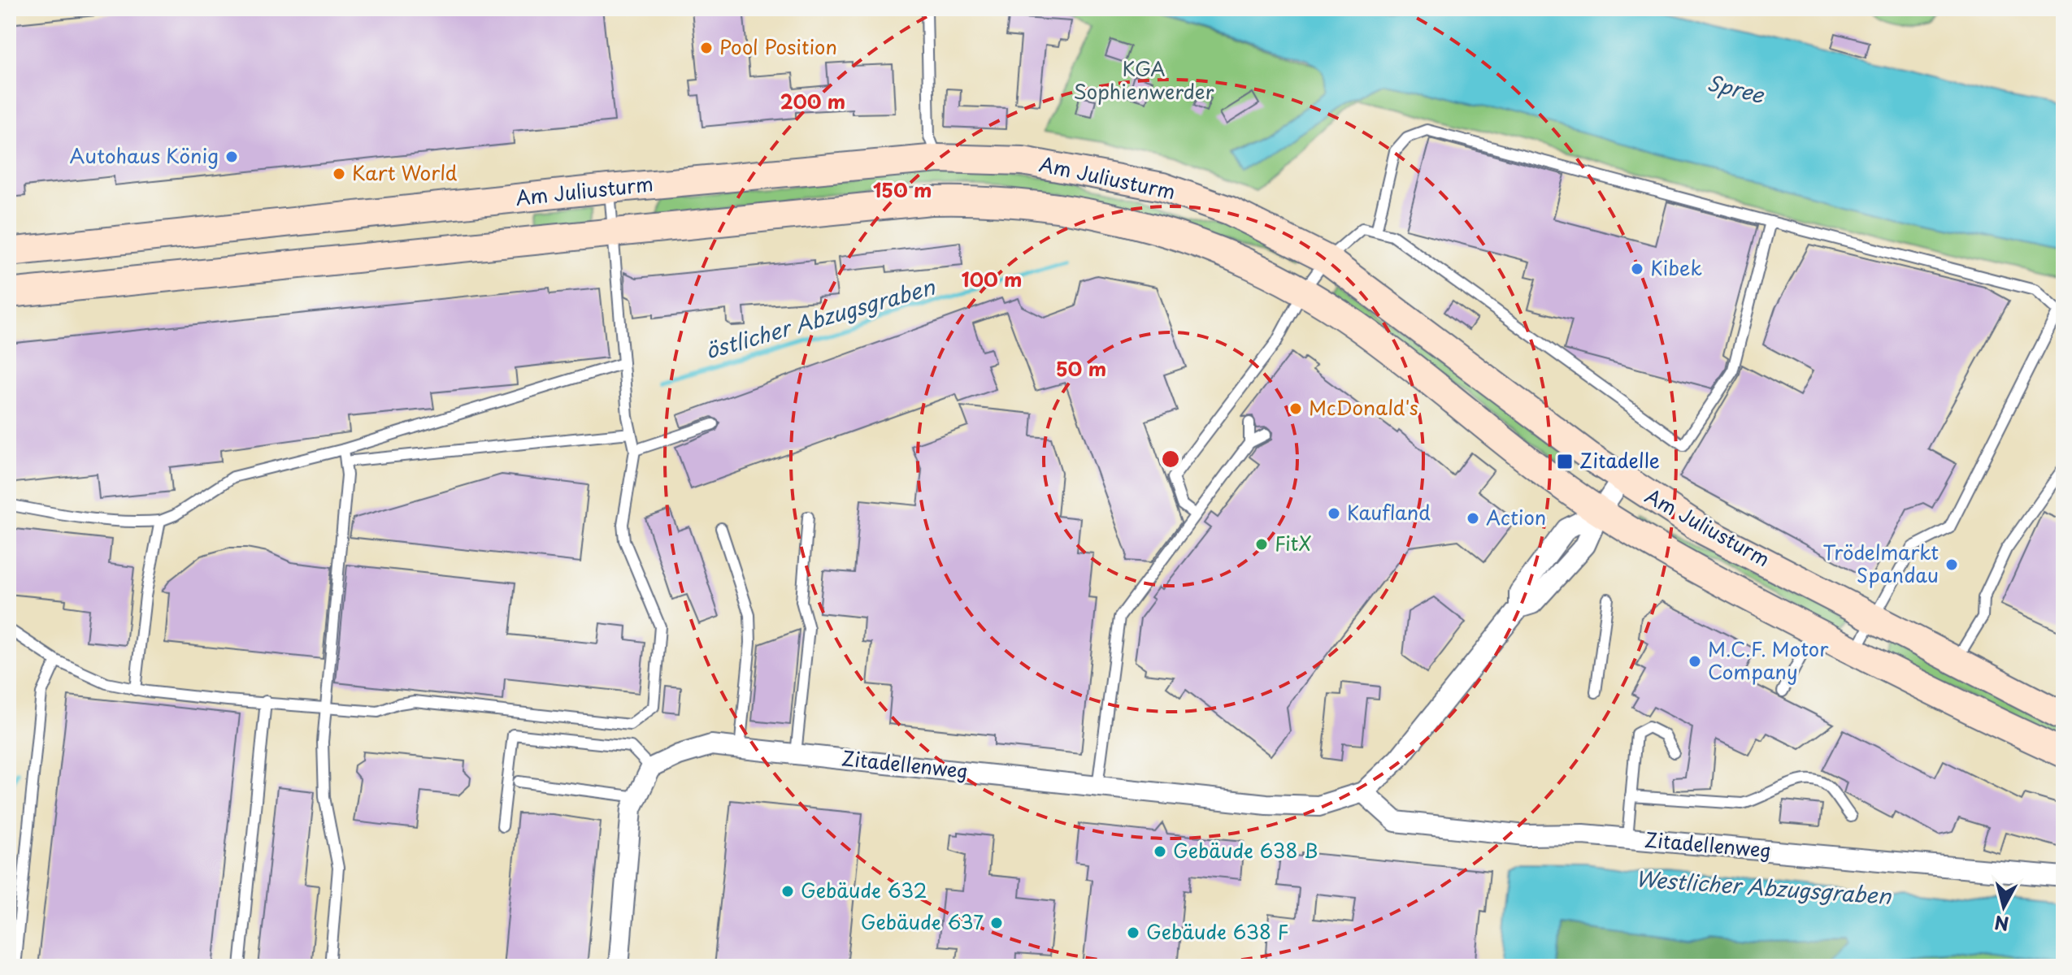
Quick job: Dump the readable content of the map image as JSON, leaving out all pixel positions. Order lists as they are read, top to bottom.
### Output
{
  "streets": {
    "main road": ["Am Juliusturm"],
    "street": ["Zitadellenweg"]
  },
  "crossings": [
    ["Am Juliusturm", "Zitadellenweg"]
  ],
  "water": ["Spree", "östlicher Abzugsgraben", "Westlicher Abzugsgraben"],
  "parks": ["KGA Sophienwerder"],
  "places": {
    "other": [
      "Pool Position",
      "Autohaus König",
      "Kart World",
      "Kibek",
      "McDonald's",
      "Kaufland",
      "Action",
      "FitX",
      "Trödelmarkt Spandau",
      "M.C.F. Motor Company",
      "Gebäude 638 B",
      "Gebäude 632",
      "Gebäude 637",
      "Gebäude 638 F"
    ],
    "transit": ["Zitadelle"]
  },
  "north": "bottom",
  "rings": [
    "200 m",
    "150 m",
    "100 m",
    "50 m"
  ]
}
